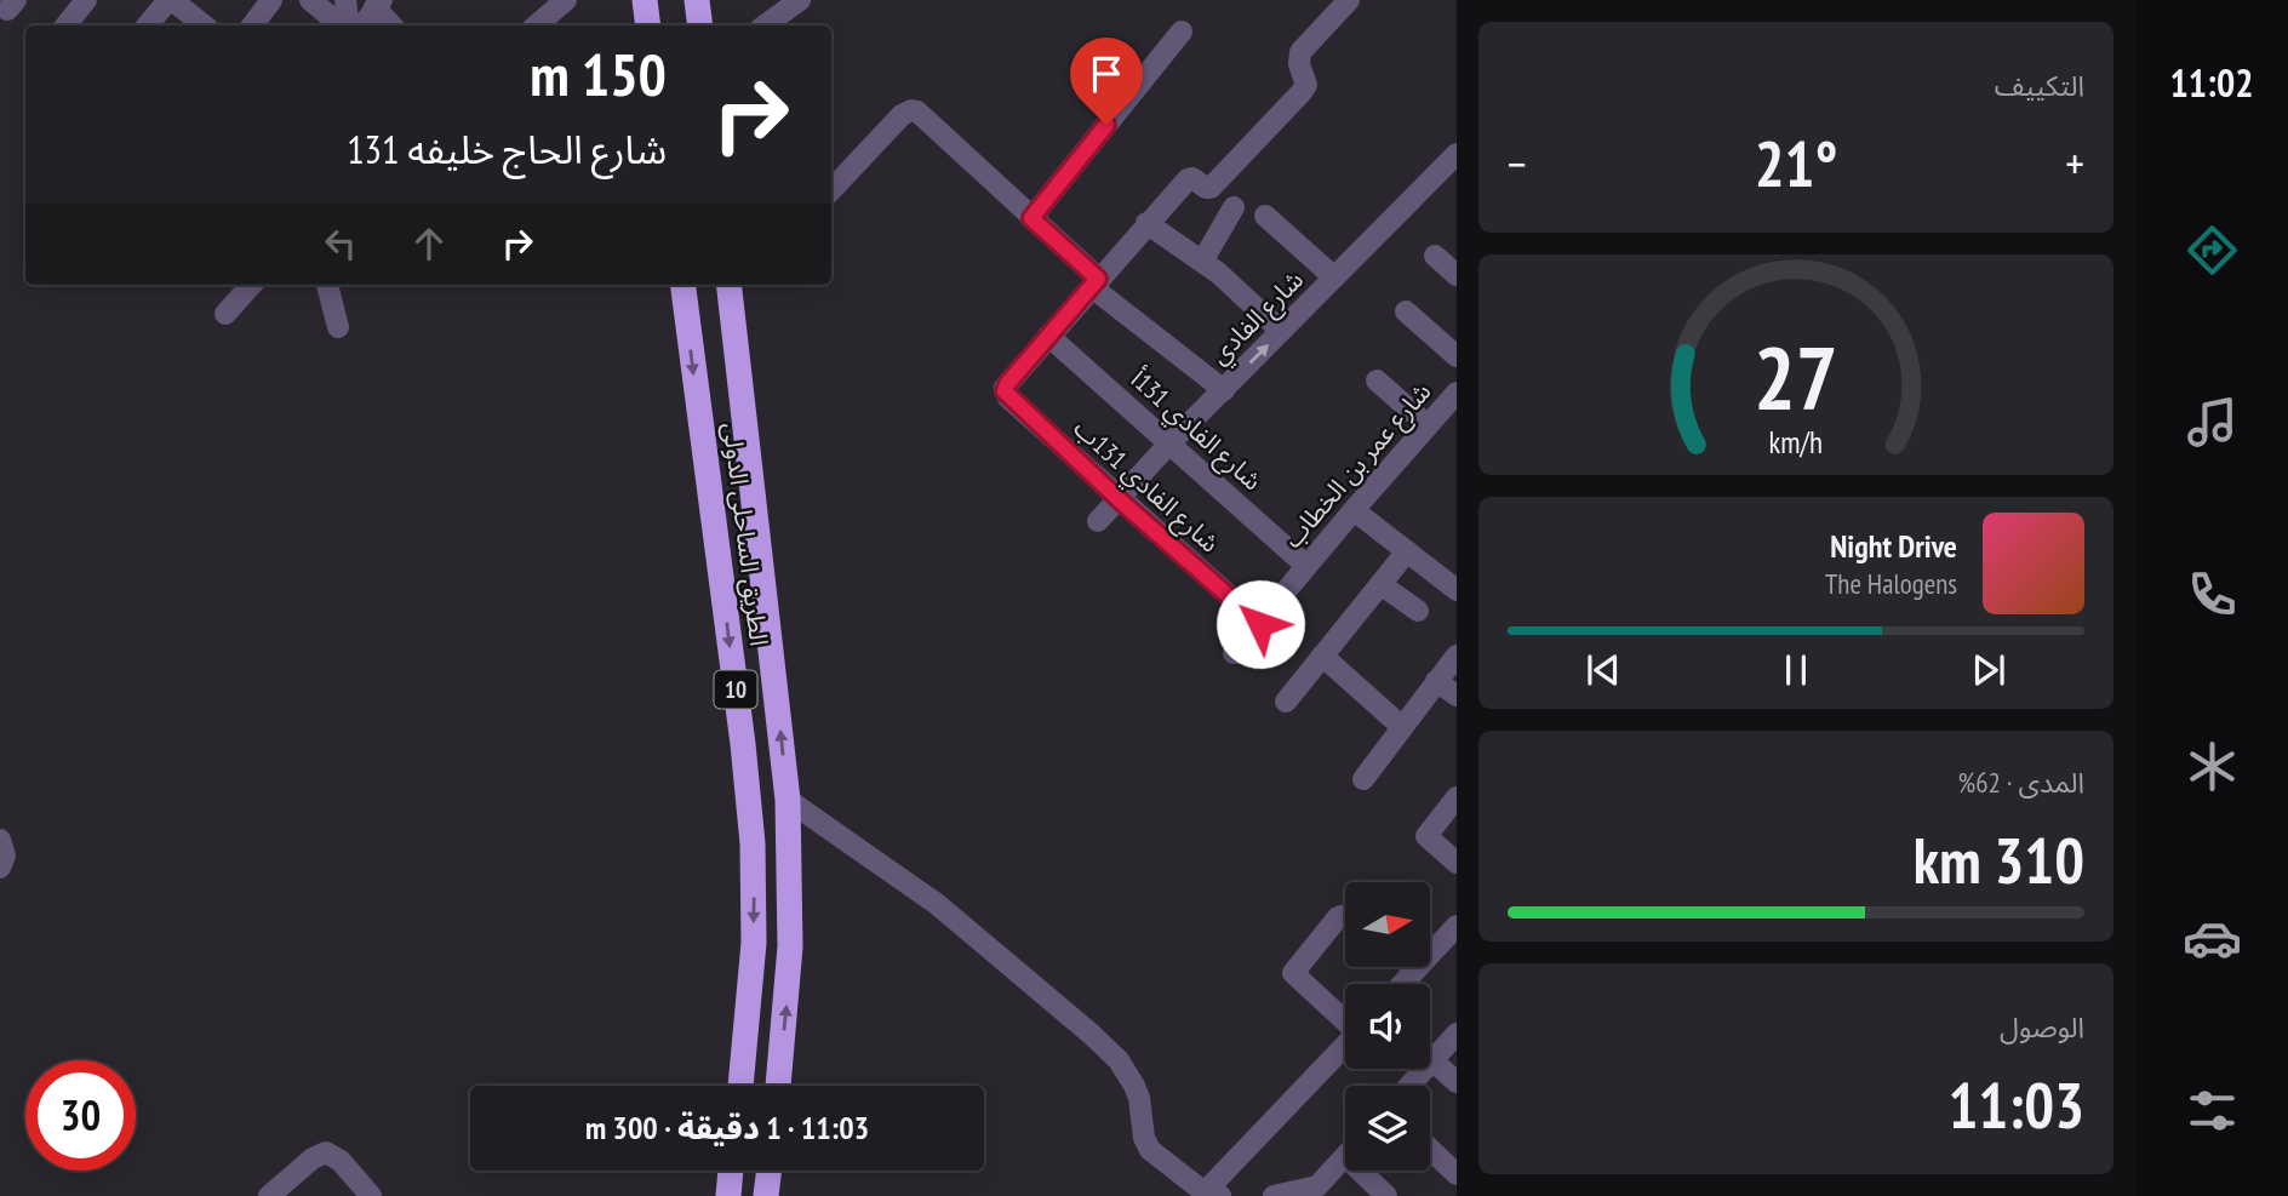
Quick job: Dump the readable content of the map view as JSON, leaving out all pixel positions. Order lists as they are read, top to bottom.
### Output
{
  "streets": {
    "highway": ["الطريق الساحلى الدولى", "10"],
    "street": [
      "شارع الفادي",
      "شارع الفادي 131أ",
      "شارع عمر بن الخطاب",
      "شارع الفادي 131ب"
    ]
  },
  "crossings": [
    ["شارع الفادي", "شارع الفادي 131أ"],
    ["شارع الفادي", "شارع الفادي 131ب"],
    ["شارع الفادي 131أ", "شارع عمر بن الخطاب"],
    ["شارع الفادي 131أ", "شارع الفادي 131ب"],
    ["شارع عمر بن الخطاب", "شارع الفادي 131ب"]
  ],
  "north": "right",
  "page": {
    "tabs": "11:02",
    "tile": [
      "التكييف",
      ["المدى · 62%", "310 km"],
      ["الوصول", "11:03"]
    ],
    "turn": ["150 m", "شارع الحاج خليفه 131"],
    "heat": ["−", "21°", "+"],
    "song": ["Night Drive", "The Halogens"],
    "limit": "30",
    "trip": "11:03 · 1 دقيقة · 300 m",
    "gauge": ["27", "km/h"]
  }
}
